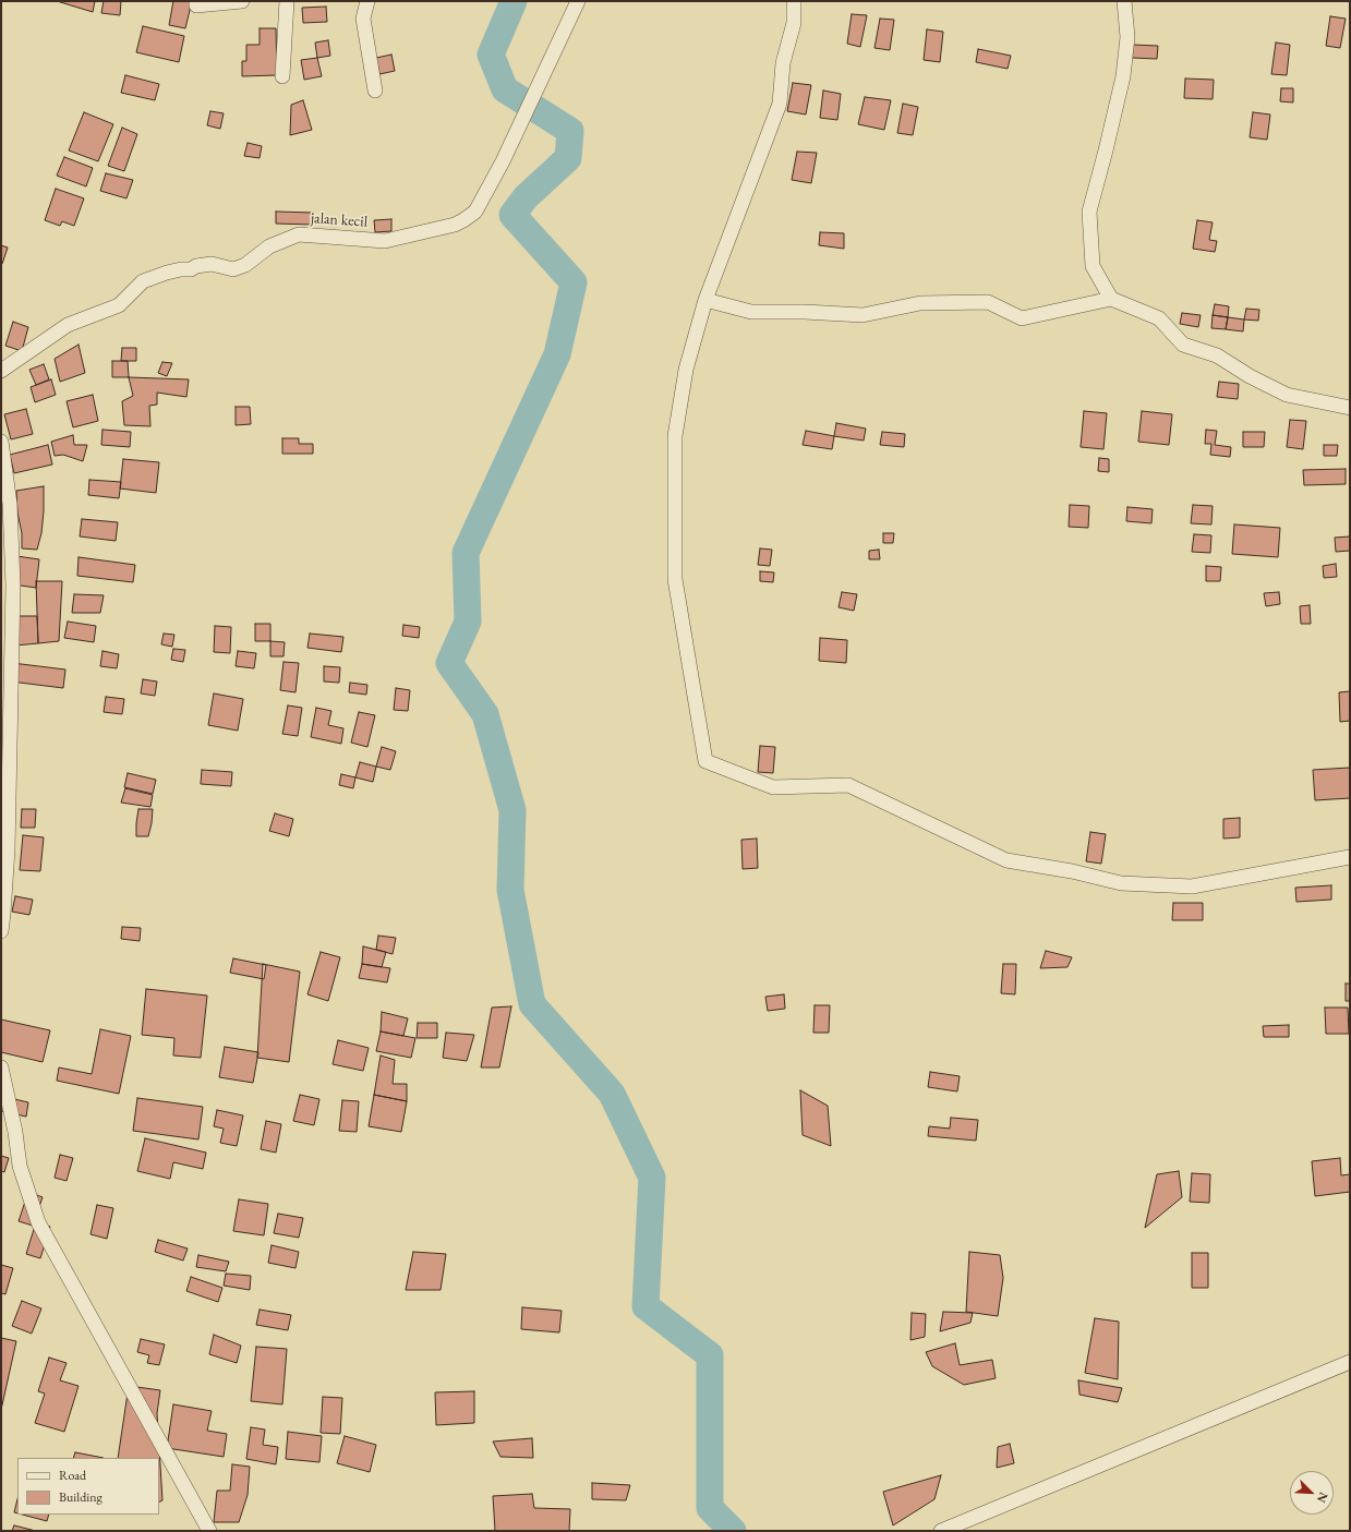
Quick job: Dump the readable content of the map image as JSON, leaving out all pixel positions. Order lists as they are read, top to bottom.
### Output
{
  "streets": {
    "street": ["jalan kecil"]
  },
  "legend": ["Road", "Building"],
  "north": "bottom right"
}
